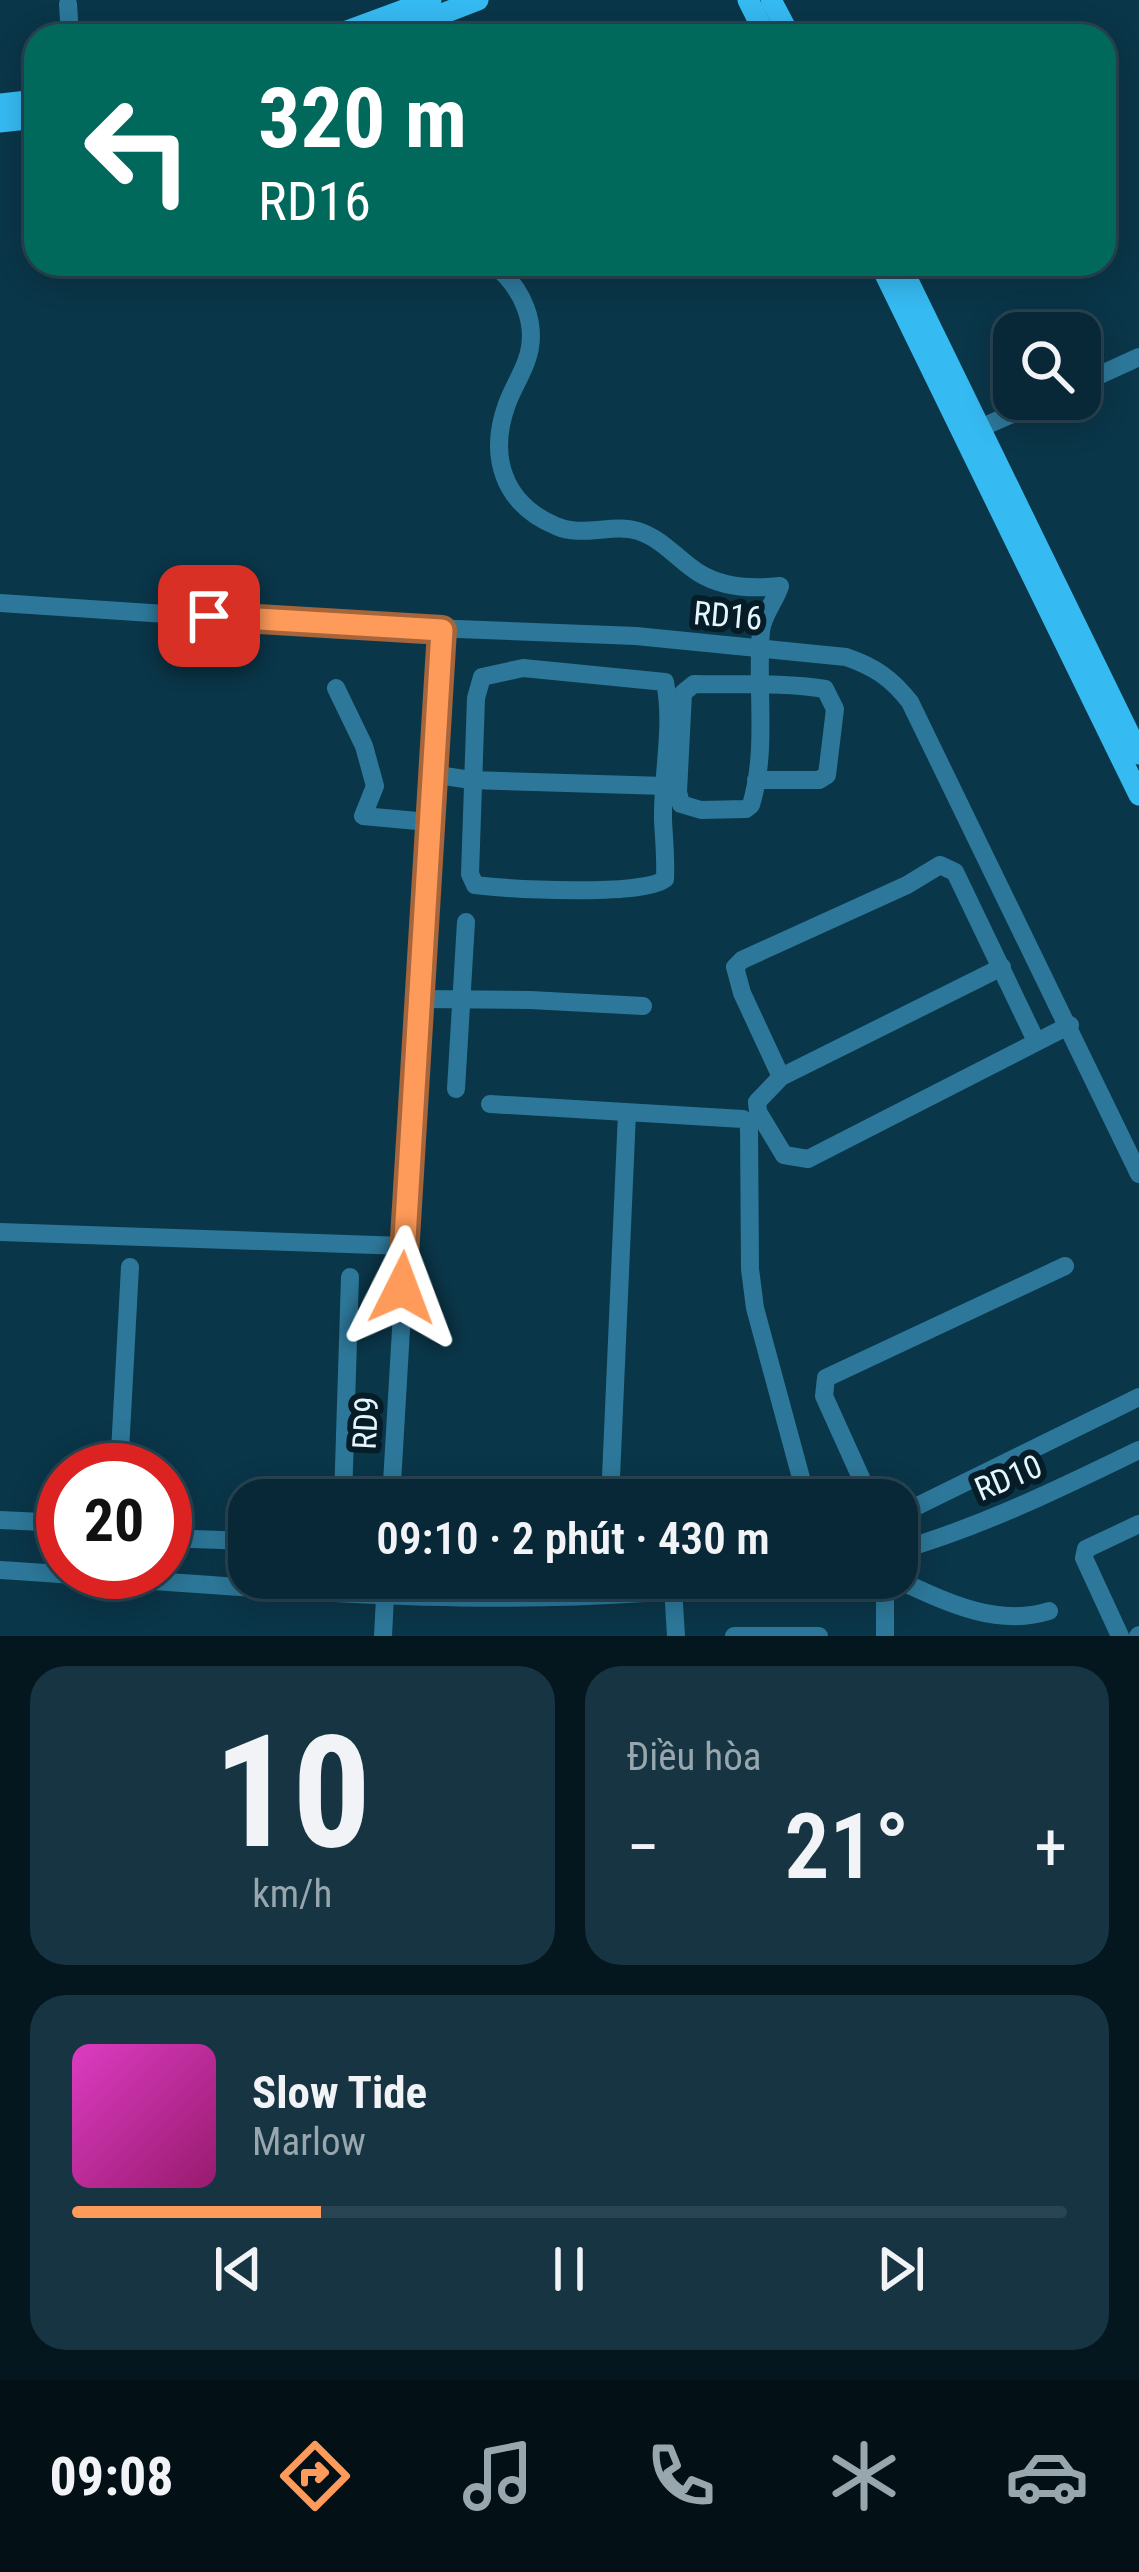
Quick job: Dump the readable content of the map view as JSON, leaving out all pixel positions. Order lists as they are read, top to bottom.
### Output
{
  "streets": {
    "street": ["RD16", "RD9", "RD10"]
  },
  "crossings": [
    ["RD16", "RD9"]
  ],
  "page": {
    "turn": ["320 m", "RD16"],
    "limit": "20",
    "trip": "09:10 · 2 phút · 430 m",
    "tile": [
      ["10", "km/h"],
      "Điều hòa"
    ],
    "heat": ["−", "21°", "+"],
    "song": ["Slow Tide", "Marlow"],
    "tabs": "09:08"
  }
}
